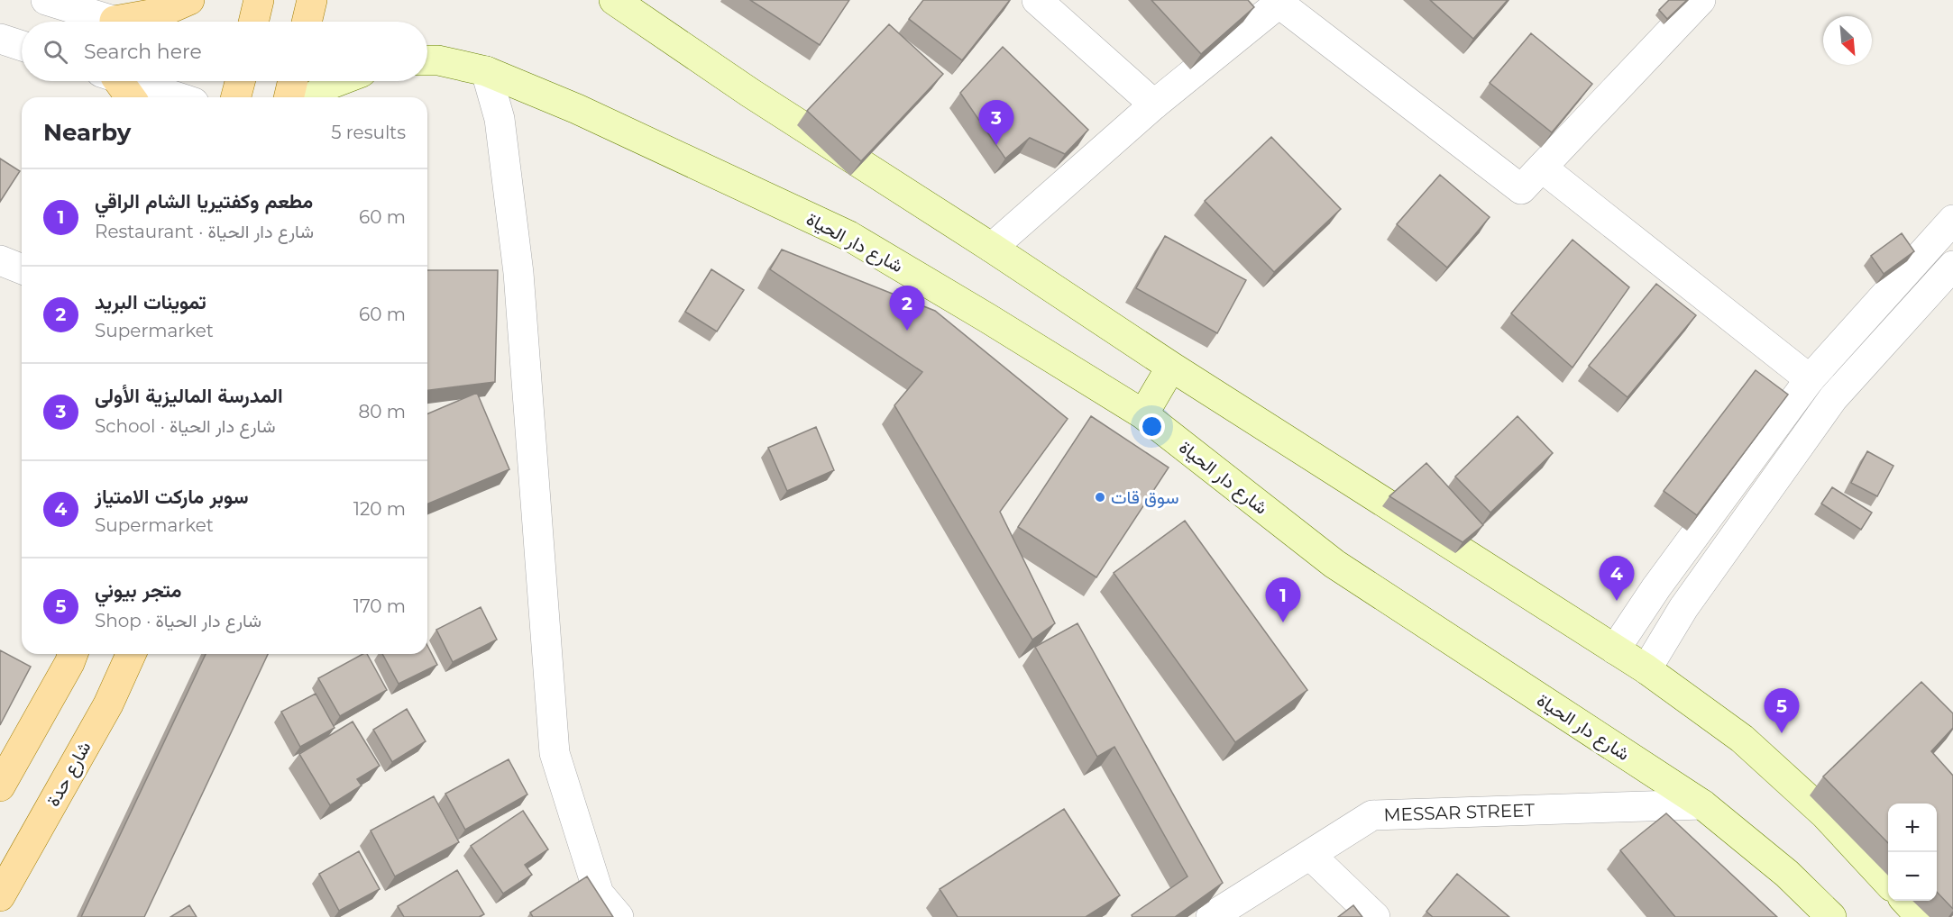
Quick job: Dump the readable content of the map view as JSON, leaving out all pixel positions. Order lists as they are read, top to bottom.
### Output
{
  "streets": {
    "main road": ["شارع دار الحياة", "شارع حدة"],
    "street": ["MESSAR STREET"]
  },
  "crossings": [
    ["شارع دار الحياة", "MESSAR STREET"]
  ],
  "places": ["سوق قات"],
  "north": "bottom right",
  "page": {
    "search": "Search here",
    "heading": ["Nearby", "5 results"],
    "pins": [
      "3",
      "2",
      "4",
      "1",
      "5"
    ],
    "list": [
      {
        "mark": "1",
        "name": "مطعم وكفتيريا الشام الراقي",
        "note": "Restaurant · شارع دار الحياة",
        "value": "60 m"
      },
      {
        "mark": "2",
        "name": "تموينات البريد",
        "note": "Supermarket",
        "value": "60 m"
      },
      {
        "mark": "3",
        "name": "المدرسة الماليزية الأولى",
        "note": "School · شارع دار الحياة",
        "value": "80 m"
      },
      {
        "mark": "4",
        "name": "سوبر ماركت الامتياز",
        "note": "Supermarket",
        "value": "120 m"
      },
      {
        "mark": "5",
        "name": "متجر بيوني",
        "note": "Shop · شارع دار الحياة",
        "value": "170 m"
      }
    ],
    "map_buttons": ["+", "−"]
  }
}
